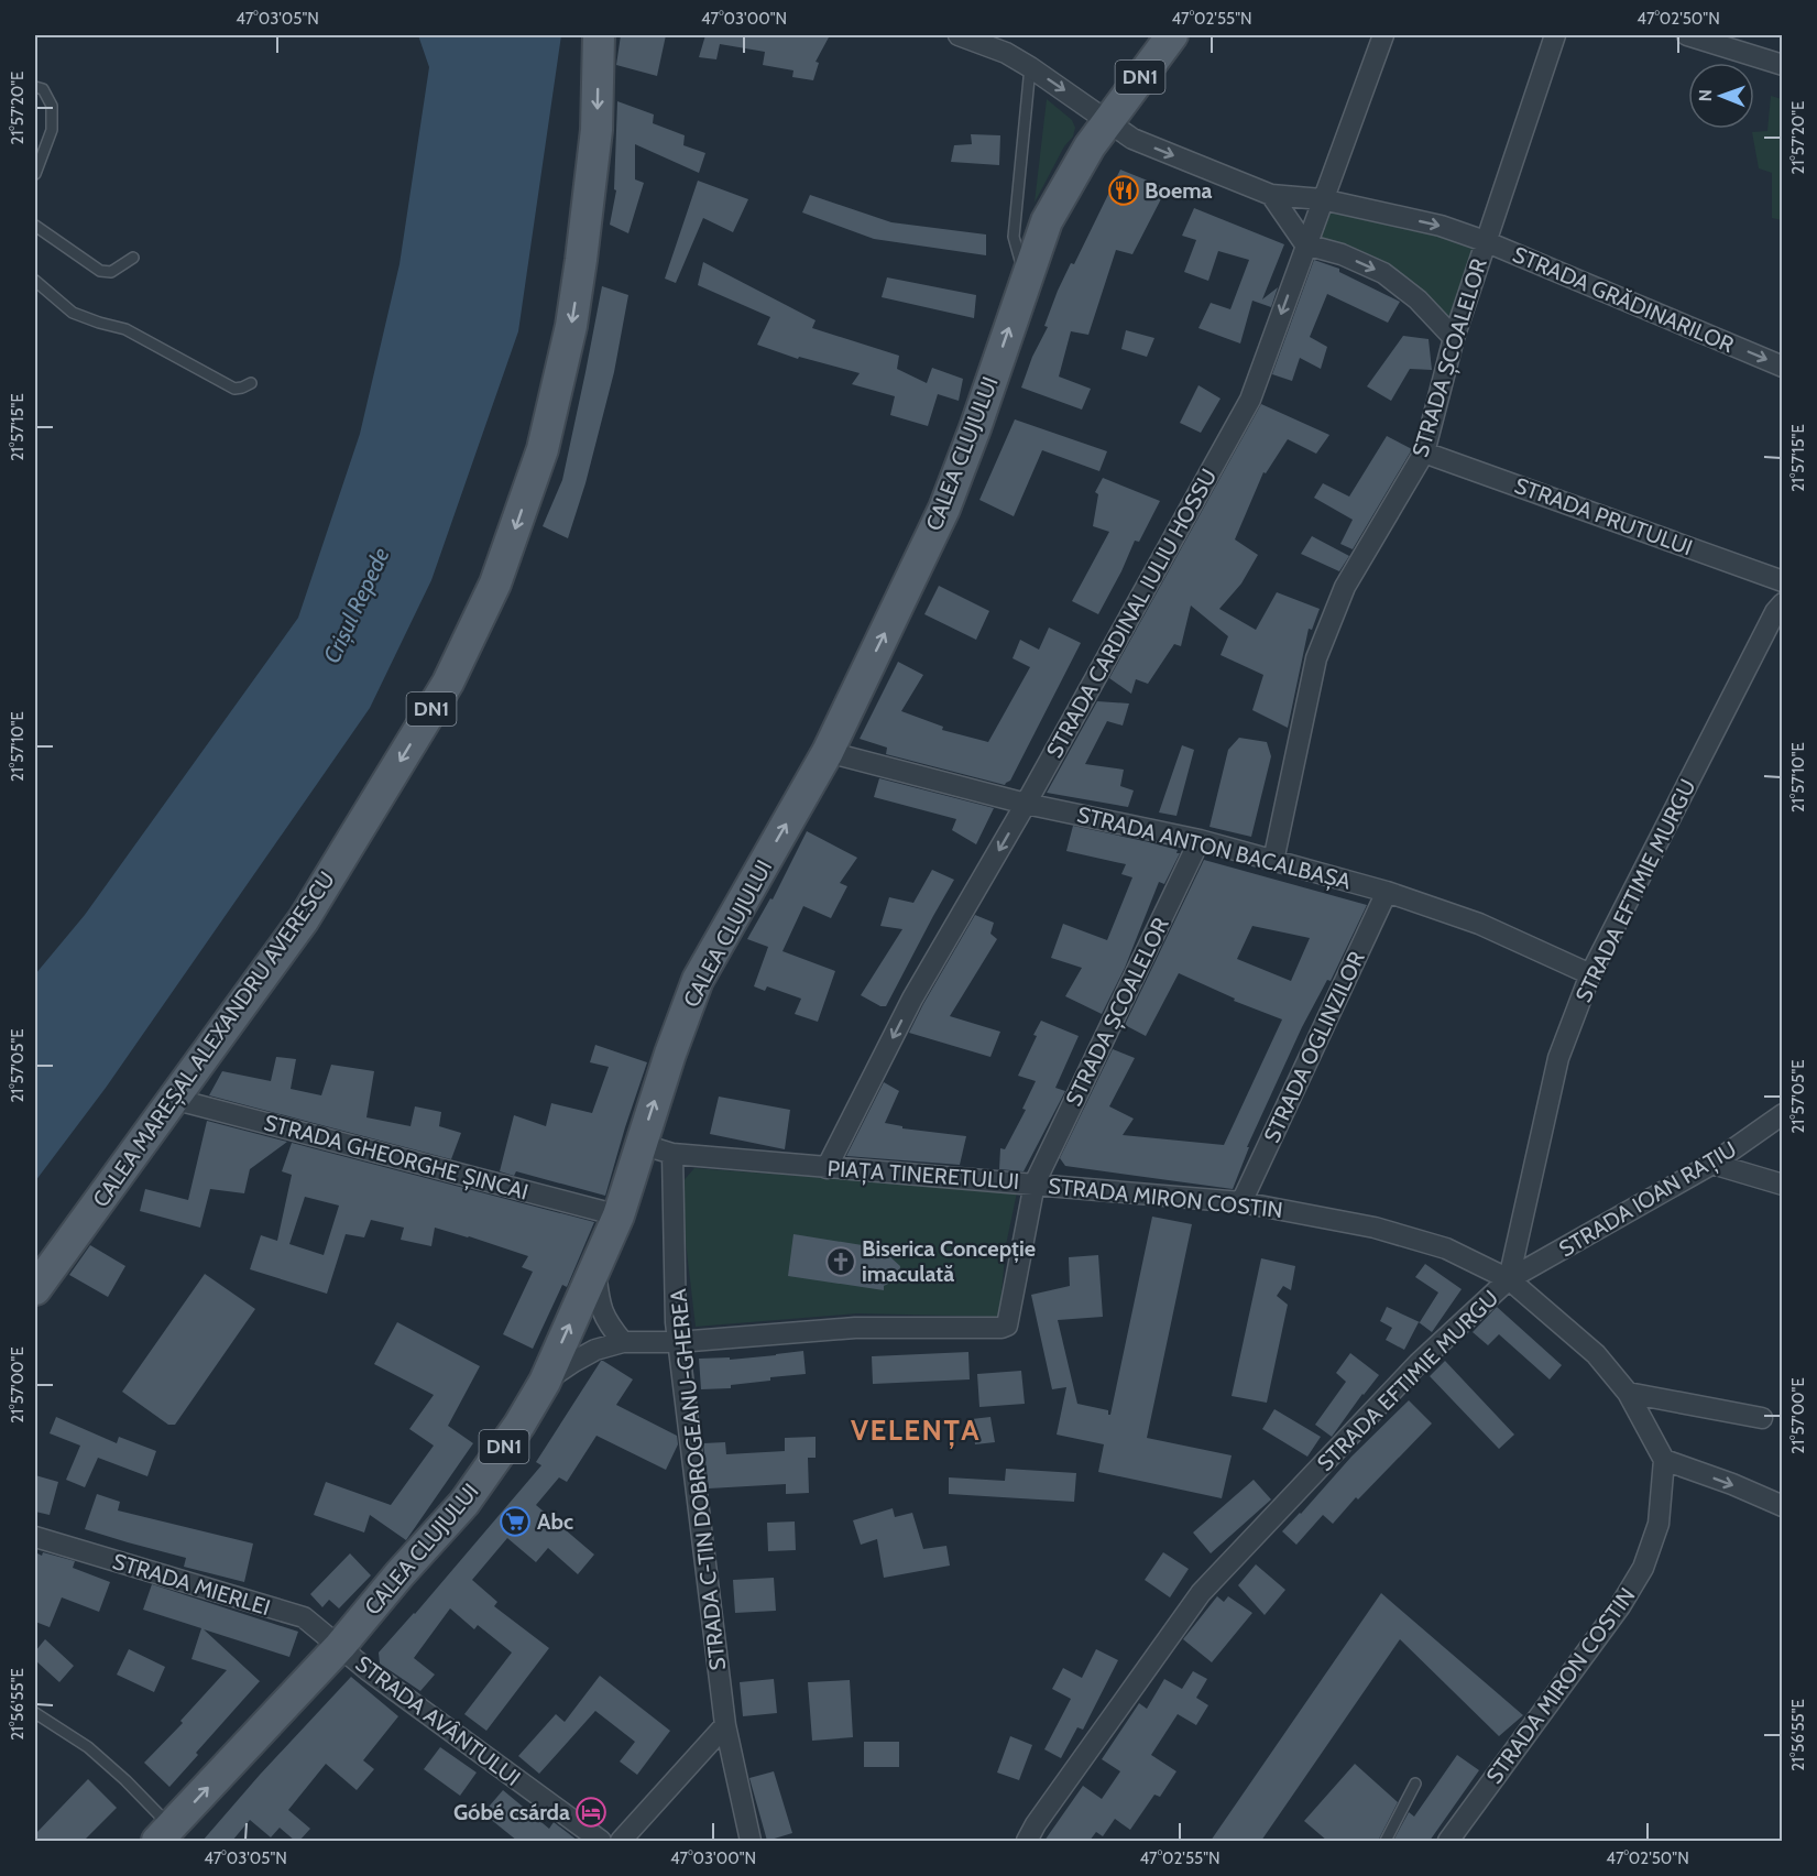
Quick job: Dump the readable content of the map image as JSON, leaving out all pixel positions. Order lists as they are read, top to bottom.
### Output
{
  "streets": {
    "main road": ["DN1", "CALEA CLUJULUI", "CALEA MAREȘAL ALEXANDRU AVERESCU"],
    "street": [
      "STRADA GRĂDINARILOR",
      "STRADA ȘCOALELOR",
      "STRADA PRUTULUI",
      "STRADA CARDINAL IULIU HOSSU",
      "STRADA ANTON BACALBAȘA",
      "STRADA EFTIMIE MURGU",
      "STRADA OGLINZILOR",
      "STRADA GHEORGHE ȘINCAI",
      "PIAȚA TINERETULUI",
      "STRADA MIRON COSTIN",
      "STRADA IOAN RAȚIU",
      "STRADA C-TIN DOBROGEANU-GHEREA",
      "STRADA MIERLEI",
      "STRADA AVÂNTULUI"
    ]
  },
  "crossings": [
    ["STRADA GRĂDINARILOR", "STRADA ȘCOALELOR"],
    ["STRADA GRĂDINARILOR", "CALEA CLUJULUI"],
    ["STRADA GRĂDINARILOR", "STRADA CARDINAL IULIU HOSSU"],
    ["STRADA ȘCOALELOR", "STRADA PRUTULUI"],
    ["STRADA ȘCOALELOR", "STRADA ANTON BACALBAȘA"],
    ["STRADA ȘCOALELOR", "PIAȚA TINERETULUI"],
    ["STRADA ȘCOALELOR", "STRADA MIRON COSTIN"],
    ["CALEA CLUJULUI", "STRADA ANTON BACALBAȘA"],
    ["CALEA CLUJULUI", "STRADA GHEORGHE ȘINCAI"],
    ["CALEA CLUJULUI", "PIAȚA TINERETULUI"],
    ["CALEA CLUJULUI", "STRADA MIERLEI"],
    ["CALEA CLUJULUI", "STRADA AVÂNTULUI"],
    ["STRADA CARDINAL IULIU HOSSU", "STRADA ANTON BACALBAȘA"],
    ["STRADA CARDINAL IULIU HOSSU", "PIAȚA TINERETULUI"],
    ["STRADA ANTON BACALBAȘA", "STRADA EFTIMIE MURGU"],
    ["STRADA ANTON BACALBAȘA", "STRADA OGLINZILOR"],
    ["STRADA EFTIMIE MURGU", "STRADA MIRON COSTIN"],
    ["STRADA EFTIMIE MURGU", "STRADA IOAN RAȚIU"],
    ["CALEA MAREȘAL ALEXANDRU AVERESCU", "STRADA GHEORGHE ȘINCAI"],
    ["STRADA OGLINZILOR", "STRADA MIRON COSTIN"],
    ["PIAȚA TINERETULUI", "STRADA MIRON COSTIN"],
    ["PIAȚA TINERETULUI", "STRADA C-TIN DOBROGEANU-GHEREA"],
    ["STRADA MIRON COSTIN", "STRADA IOAN RAȚIU"],
    ["STRADA MIERLEI", "STRADA AVÂNTULUI"]
  ],
  "one_way": [
    "STRADA GRĂDINARILOR",
    "CALEA CLUJULUI",
    "STRADA CARDINAL IULIU HOSSU",
    "CALEA MAREȘAL ALEXANDRU AVERESCU"
  ],
  "districts": ["VELENȚA"],
  "water": ["Crișul Repede"],
  "places": {
    "restaurant": ["Boema"],
    "church": ["Biserica Concepție imaculată"],
    "supermarket": ["Abc"],
    "hotel": ["Góbé csárda"]
  },
  "north": "left",
  "coordinates": [
    "47°03'05\"N",
    "47°03'00\"N",
    "47°02'55\"N",
    "47°02'50\"N",
    "21°57'20\"E",
    "21°57'15\"E",
    "21°57'10\"E",
    "21°57'05\"E",
    "21°57'00\"E",
    "21°56'55\"E"
  ]
}
